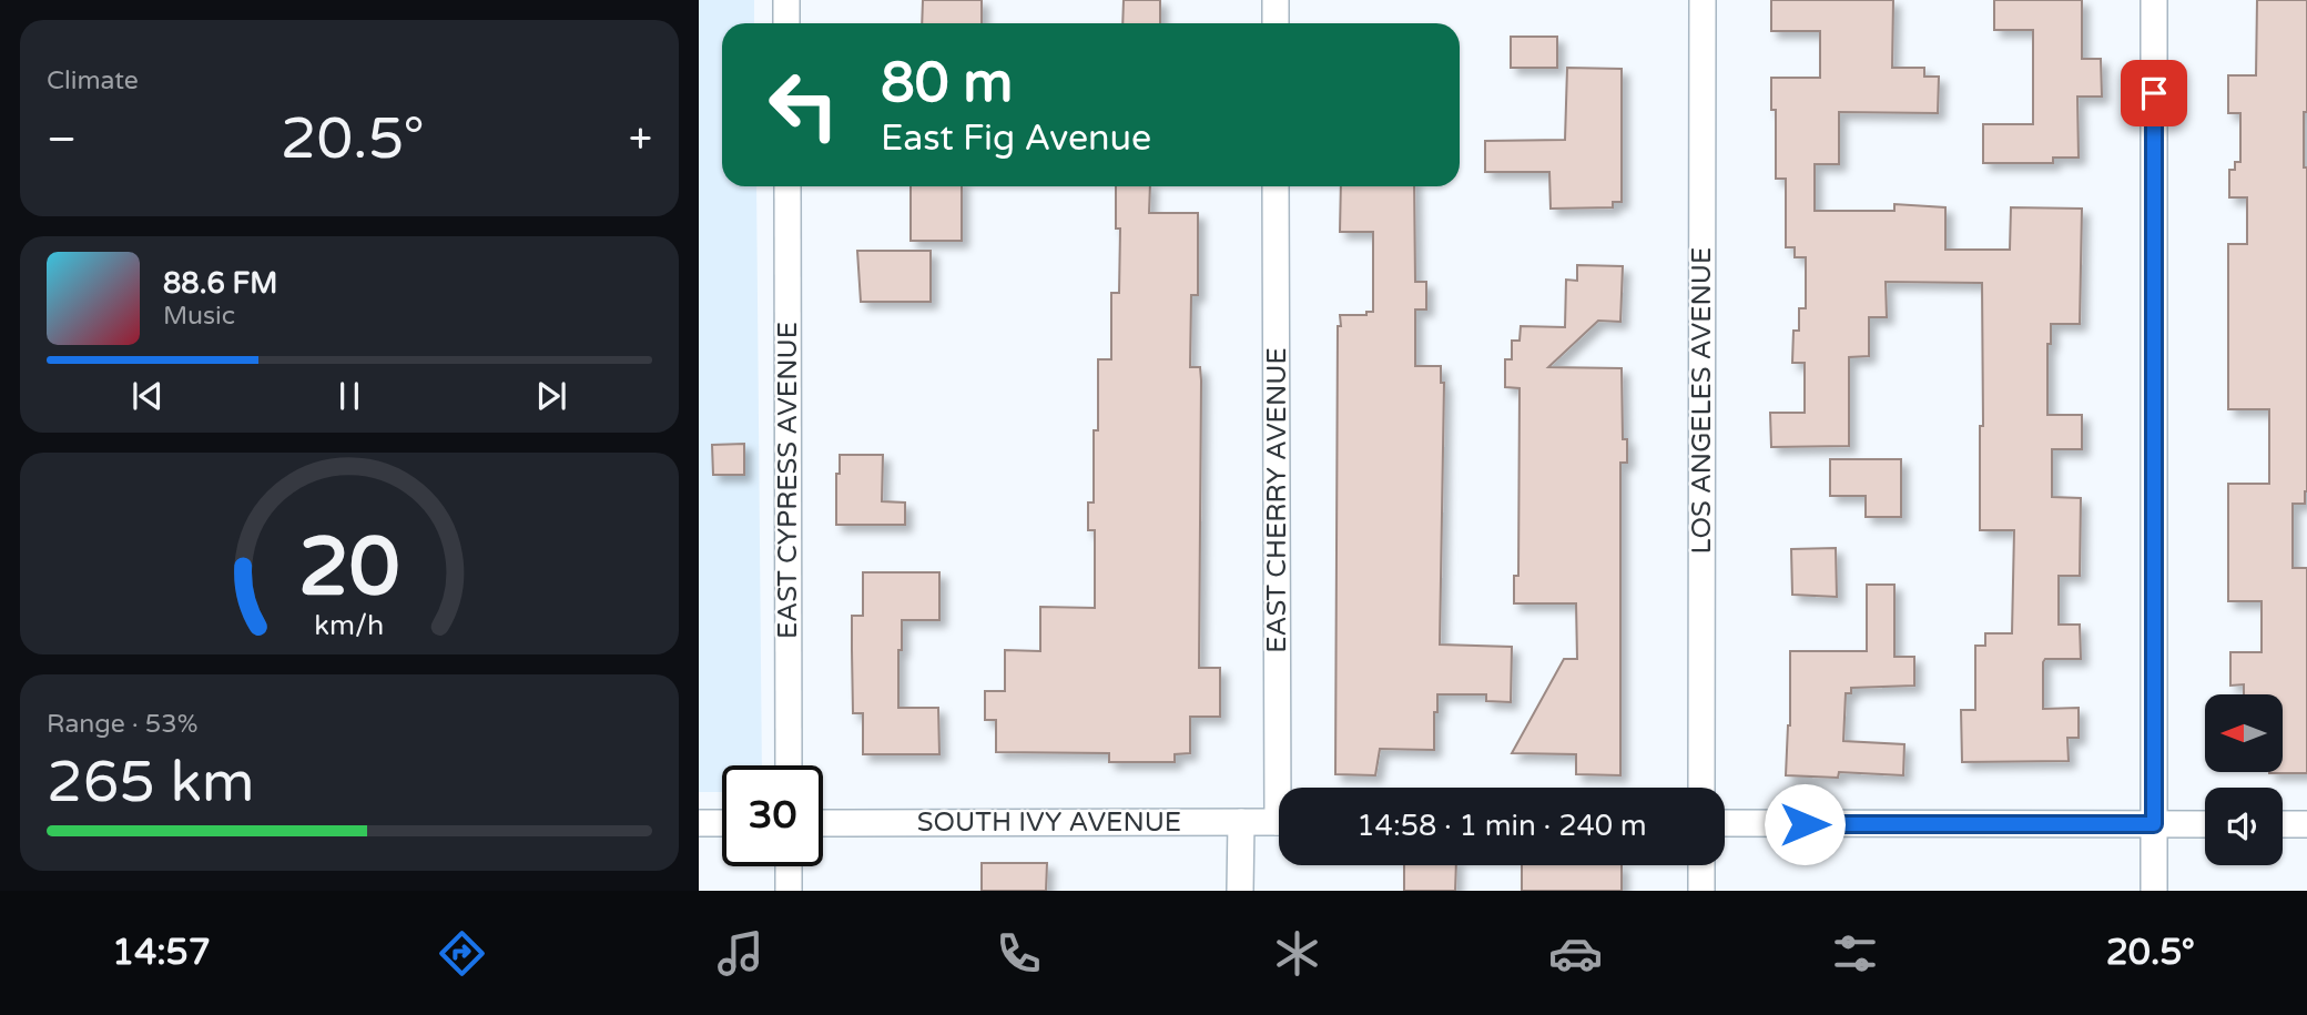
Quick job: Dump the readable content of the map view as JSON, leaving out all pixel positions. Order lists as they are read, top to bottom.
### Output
{
  "streets": {
    "street": [
      "LOS ANGELES AVENUE",
      "EAST CYPRESS AVENUE",
      "EAST CHERRY AVENUE",
      "SOUTH IVY AVENUE"
    ]
  },
  "north": "left",
  "page": {
    "tile": [
      "Climate",
      ["Range · 53%", "265 km"]
    ],
    "turn": ["80 m", "East Fig Avenue"],
    "heat": ["−", "20.5°", "+"],
    "song": ["88.6 FM", "Music"],
    "limit": "30",
    "trip": "14:58 · 1 min · 240 m",
    "tabs": ["14:57", "20.5°"],
    "gauge": ["20", "km/h"]
  }
}
